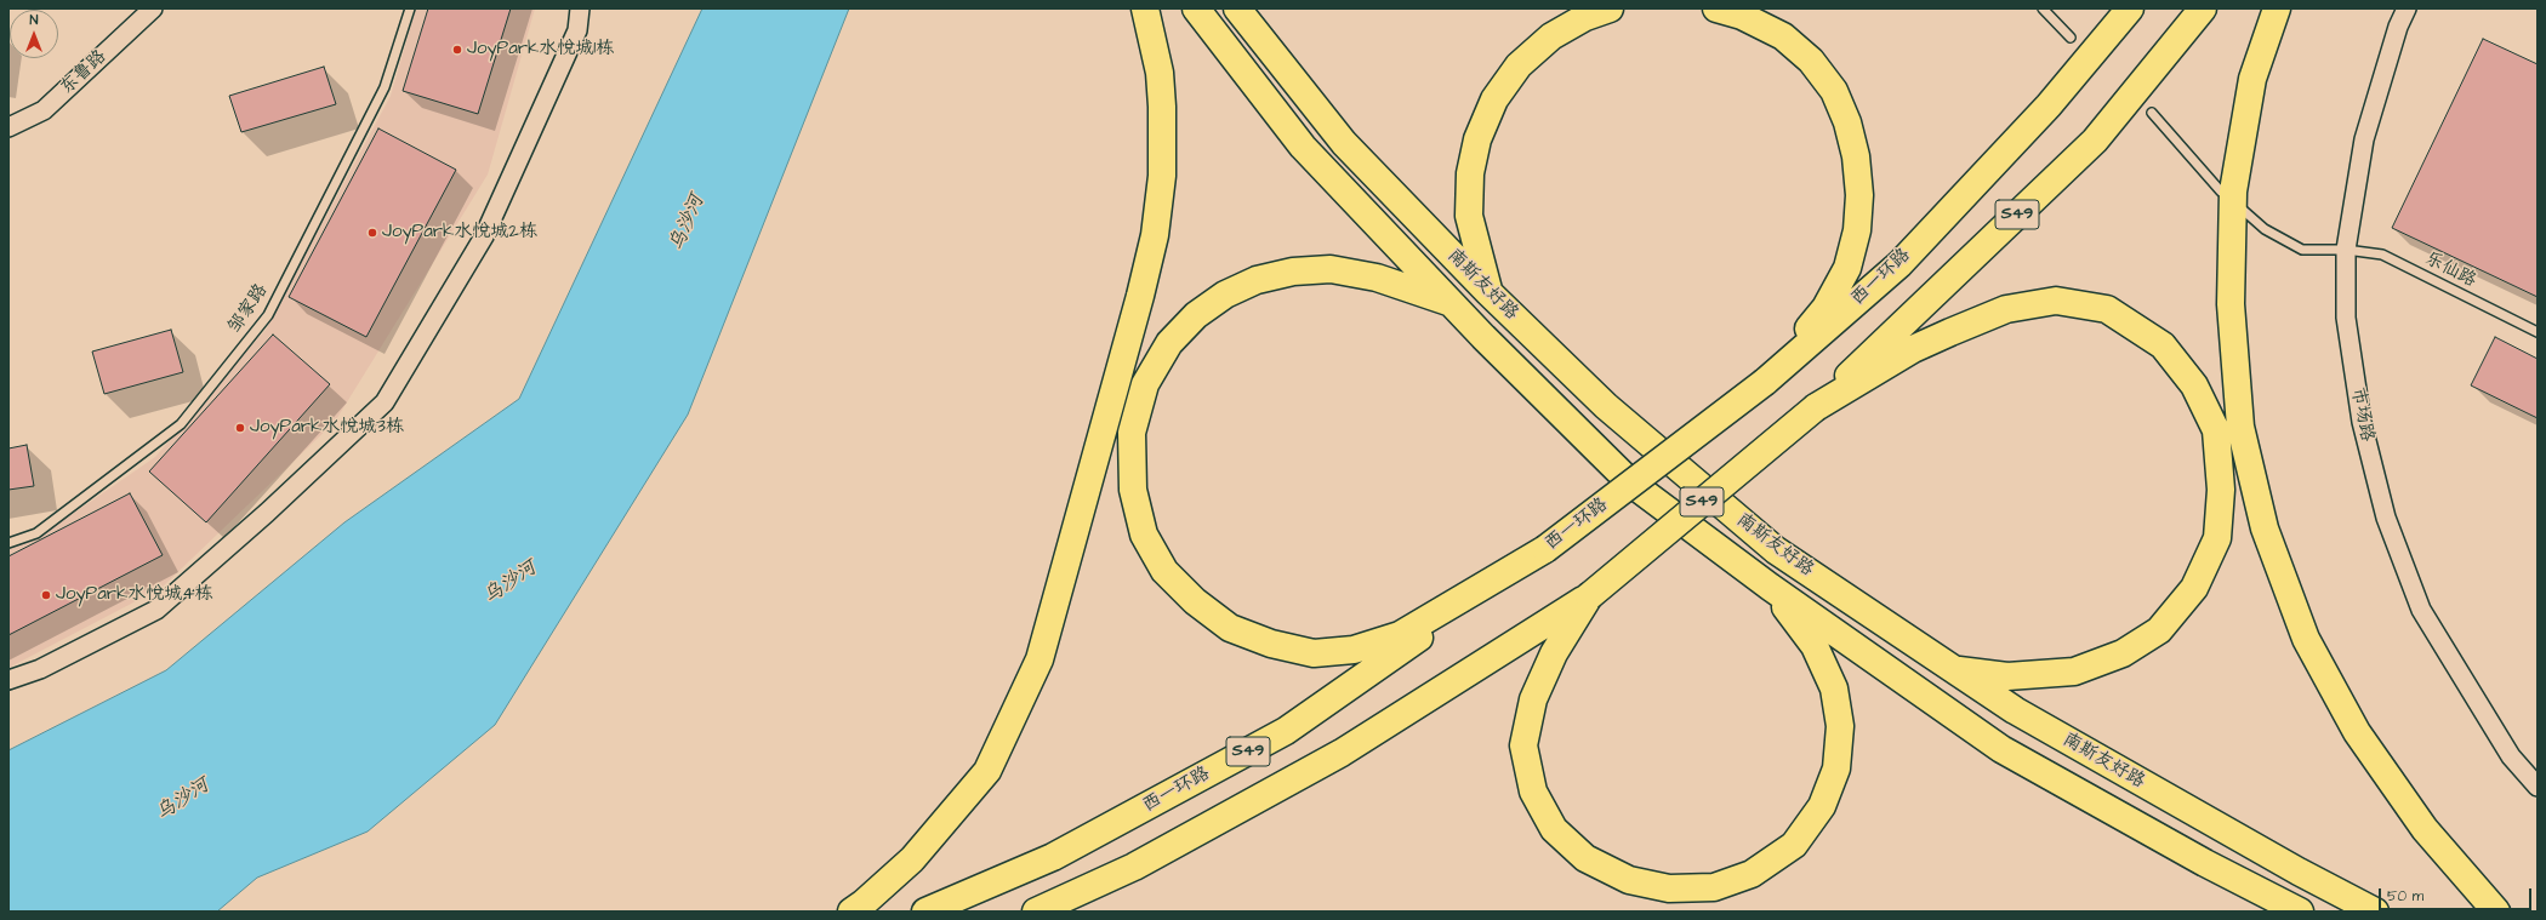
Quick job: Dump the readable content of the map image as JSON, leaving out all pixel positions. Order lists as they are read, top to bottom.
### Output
{
  "streets": {
    "highway": ["S49", "西一环路", "南斯友好路"],
    "street": ["东鲁路", "市场路"],
    "lane": ["乐仙路", "邹家路"]
  },
  "crossings": [
    ["乐仙路", "市场路"]
  ],
  "water": ["乌沙河"],
  "places": [
    "JoyPark水悦城1栋",
    "JoyPark水悦城2栋",
    "JoyPark水悦城3栋",
    "JoyPark水悦城4栋"
  ],
  "scale_bar": "50 m",
  "north": "top"
}
